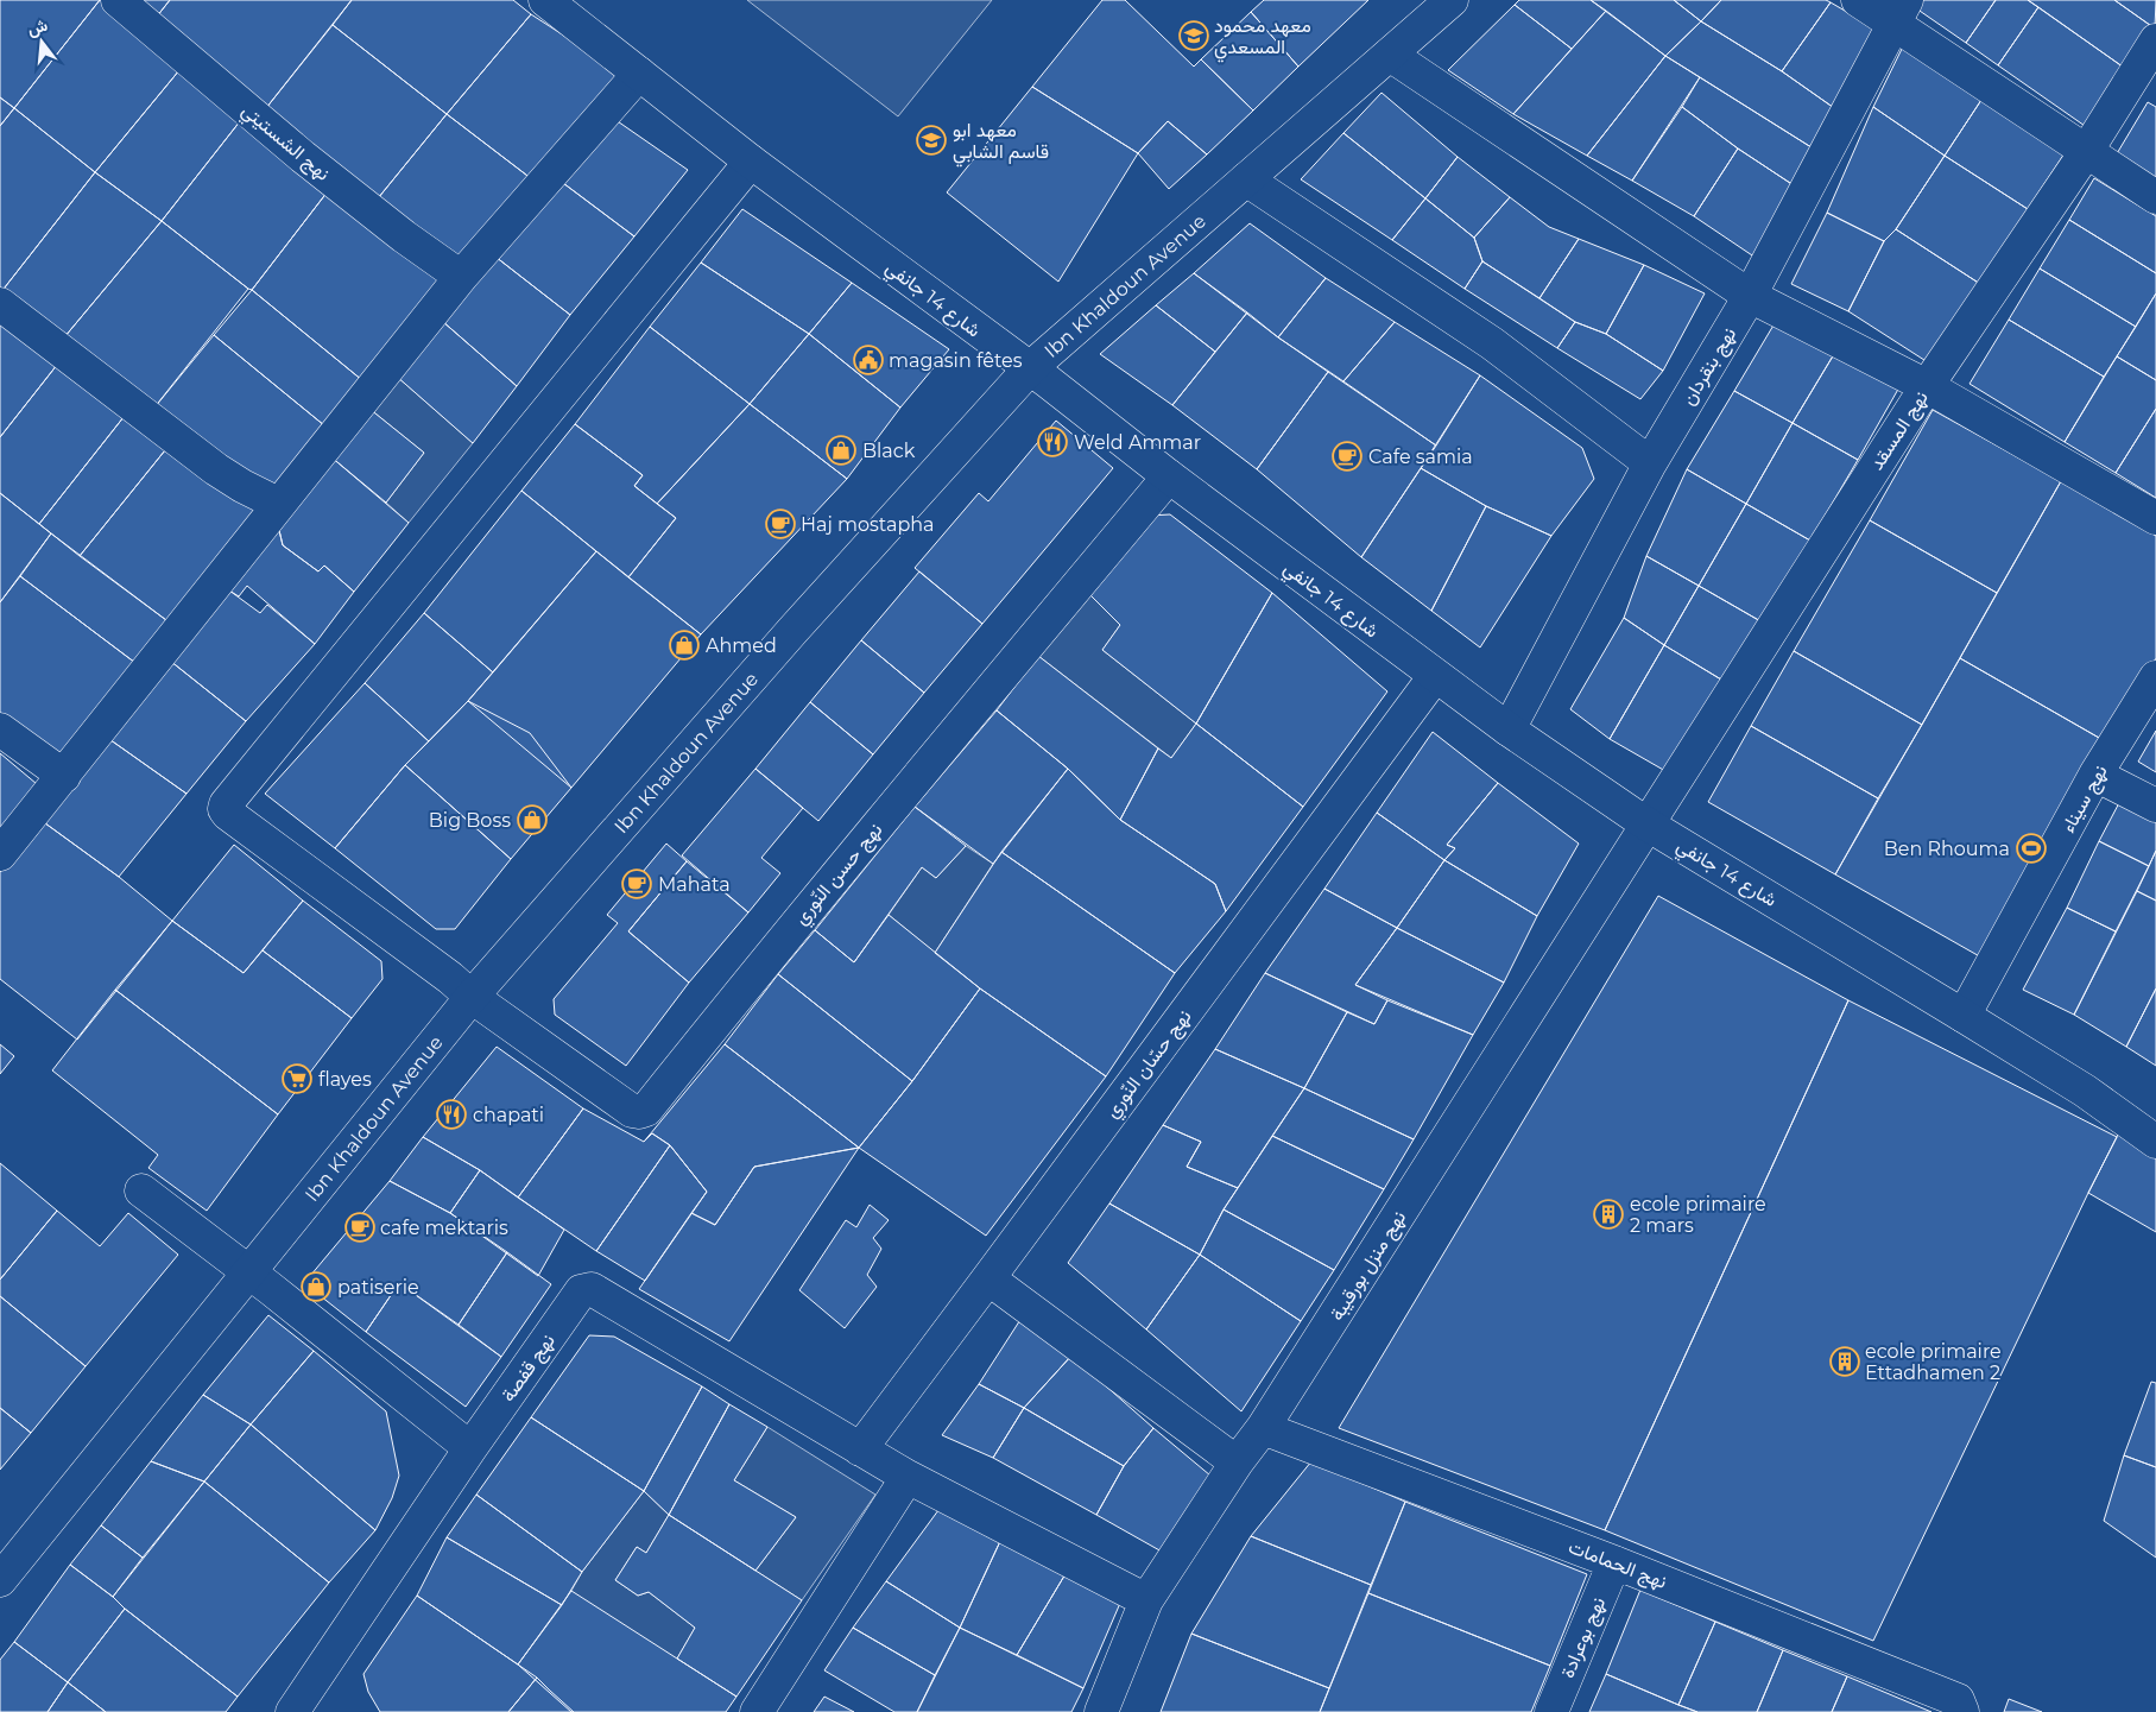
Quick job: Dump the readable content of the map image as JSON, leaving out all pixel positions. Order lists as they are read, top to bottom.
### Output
{
  "streets": {
    "street": [
      "نهج الشستيتي",
      "Ibn Khaldoun Avenue",
      "شارع 14 جانفي",
      "نهج بنقردان",
      "نهج المسقد",
      "نهج سيناء",
      "نهج حسن النّوري",
      "نهج حسّان النّوري",
      "نهج منزل بورقيبة",
      "نهج قفصة",
      "نهج الحمامات",
      "نهج بوعرادة"
    ]
  },
  "crossings": [
    ["Ibn Khaldoun Avenue", "شارع 14 جانفي"],
    ["Ibn Khaldoun Avenue", "نهج حسن النّوري"],
    ["شارع 14 جانفي", "نهج بنقردان"],
    ["شارع 14 جانفي", "نهج المسقد"],
    ["شارع 14 جانفي", "نهج سيناء"],
    ["شارع 14 جانفي", "نهج حسن النّوري"],
    ["شارع 14 جانفي", "نهج حسّان النّوري"],
    ["شارع 14 جانفي", "نهج منزل بورقيبة"],
    ["نهج المسقد", "نهج منزل بورقيبة"],
    ["نهج حسّان النّوري", "نهج قفصة"],
    ["نهج منزل بورقيبة", "نهج الحمامات"],
    ["نهج الحمامات", "نهج بوعرادة"]
  ],
  "places": {
    "school or university": ["معهد محمود المسعدي", "معهد ابو قاسم الشابي"],
    "public building": ["magasin fêtes"],
    "restaurant": ["Weld Ammar", "chapati"],
    "shop": [
      "Black",
      "Ahmed",
      "Big Boss",
      "patiserie"
    ],
    "cafe": [
      "Cafe samia",
      "Haj mostapha",
      "Mahata",
      "cafe mektaris"
    ],
    "sports": ["Ben Rhouma"],
    "supermarket": ["flayes"],
    "building": ["ecole primaire 2 mars", "ecole primaire Ettadhamen 2"]
  },
  "north": "top"
}
